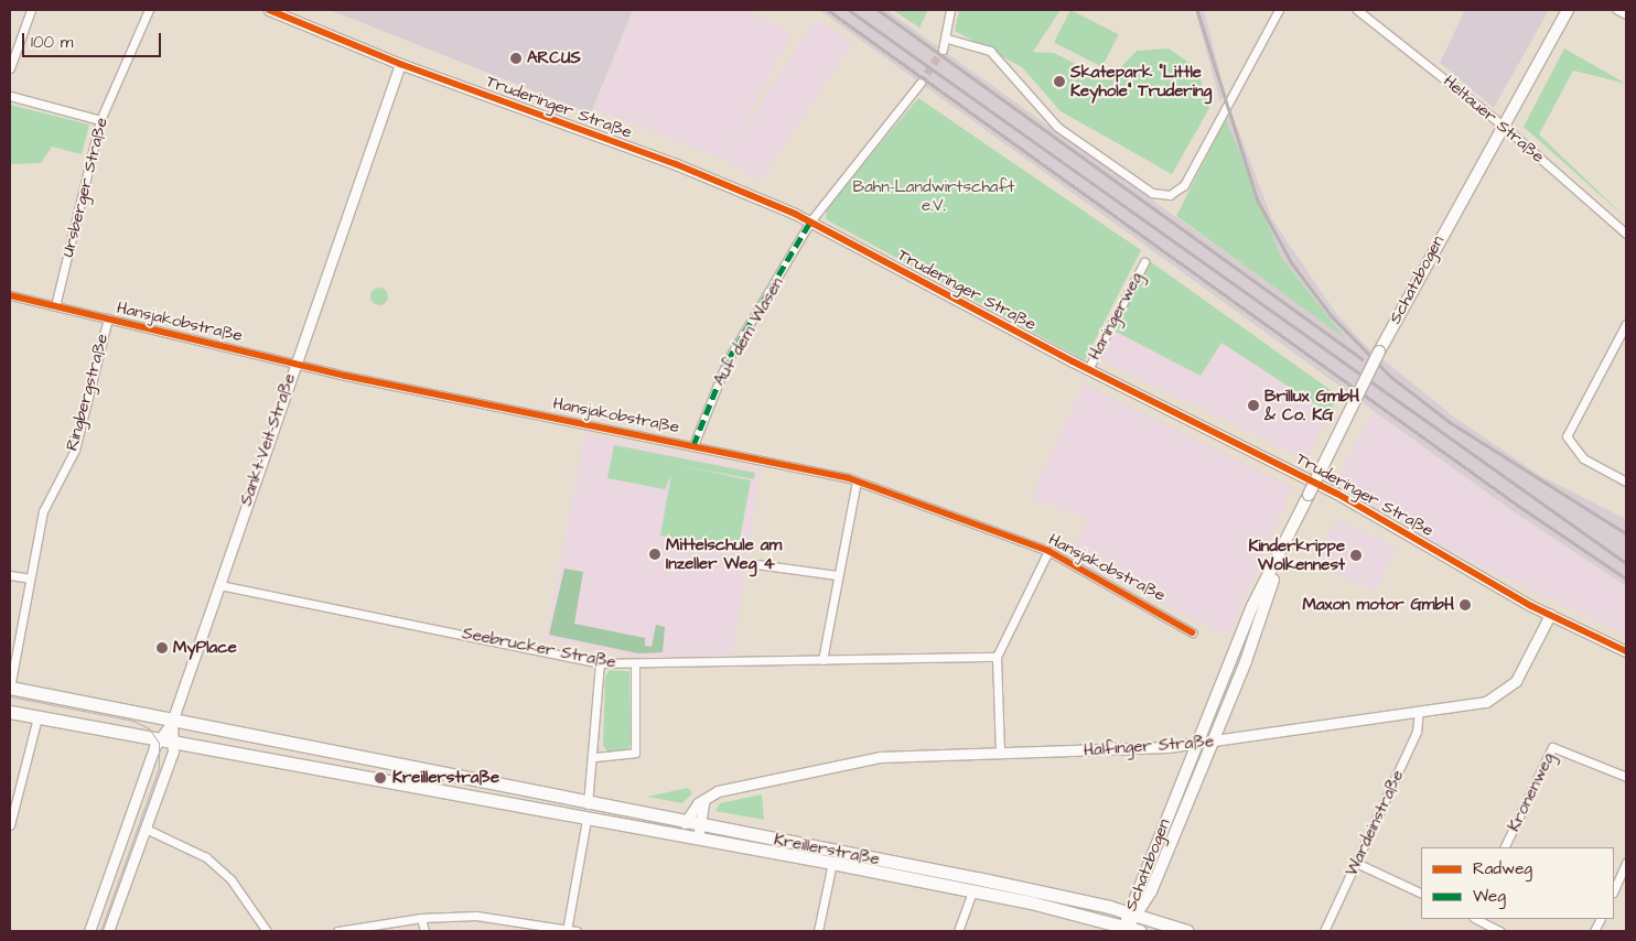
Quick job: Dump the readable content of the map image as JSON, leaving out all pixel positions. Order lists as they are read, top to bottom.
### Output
{
  "streets": {
    "main road": ["Schatzbogen", "Kreillerstraße"],
    "street": [
      "Truderinger Straße",
      "Heltauer Straße",
      "Ursberger Straße",
      "Haringerweg",
      "Hansjakobstraße",
      "Auf dem Wasen",
      "Ringbergstraße",
      "Sankt-Veit-Straße",
      "Seebrucker Straße",
      "Halfinger Straße",
      "Kronenweg",
      "Wardeinstraße"
    ]
  },
  "crossings": [
    ["Truderinger Straße", "Haringerweg"],
    ["Truderinger Straße", "Auf dem Wasen"],
    ["Truderinger Straße", "Sankt-Veit-Straße"],
    ["Truderinger Straße", "Halfinger Straße"],
    ["Heltauer Straße", "Schatzbogen"],
    ["Ursberger Straße", "Hansjakobstraße"],
    ["Schatzbogen", "Halfinger Straße"],
    ["Schatzbogen", "Kreillerstraße"],
    ["Hansjakobstraße", "Auf dem Wasen"],
    ["Hansjakobstraße", "Ringbergstraße"],
    ["Hansjakobstraße", "Sankt-Veit-Straße"],
    ["Ringbergstraße", "Kreillerstraße"],
    ["Sankt-Veit-Straße", "Seebrucker Straße"],
    ["Sankt-Veit-Straße", "Kreillerstraße"],
    ["Halfinger Straße", "Wardeinstraße"],
    ["Halfinger Straße", "Kreillerstraße"]
  ],
  "parks": ["Bahn-Landwirtschaft e.V."],
  "places": [
    "ARCUS",
    "Skatepark \"Little Keyhole\" Trudering",
    "Brillux GmbH & Co. KG",
    "Mittelschule am Inzeller Weg 4",
    "Kinderkrippe Wolkennest",
    "Maxon motor GmbH",
    "MyPlace",
    "Kreillerstraße"
  ],
  "legend": ["Radweg", "Weg"],
  "scale_bar": "100 m"
}
